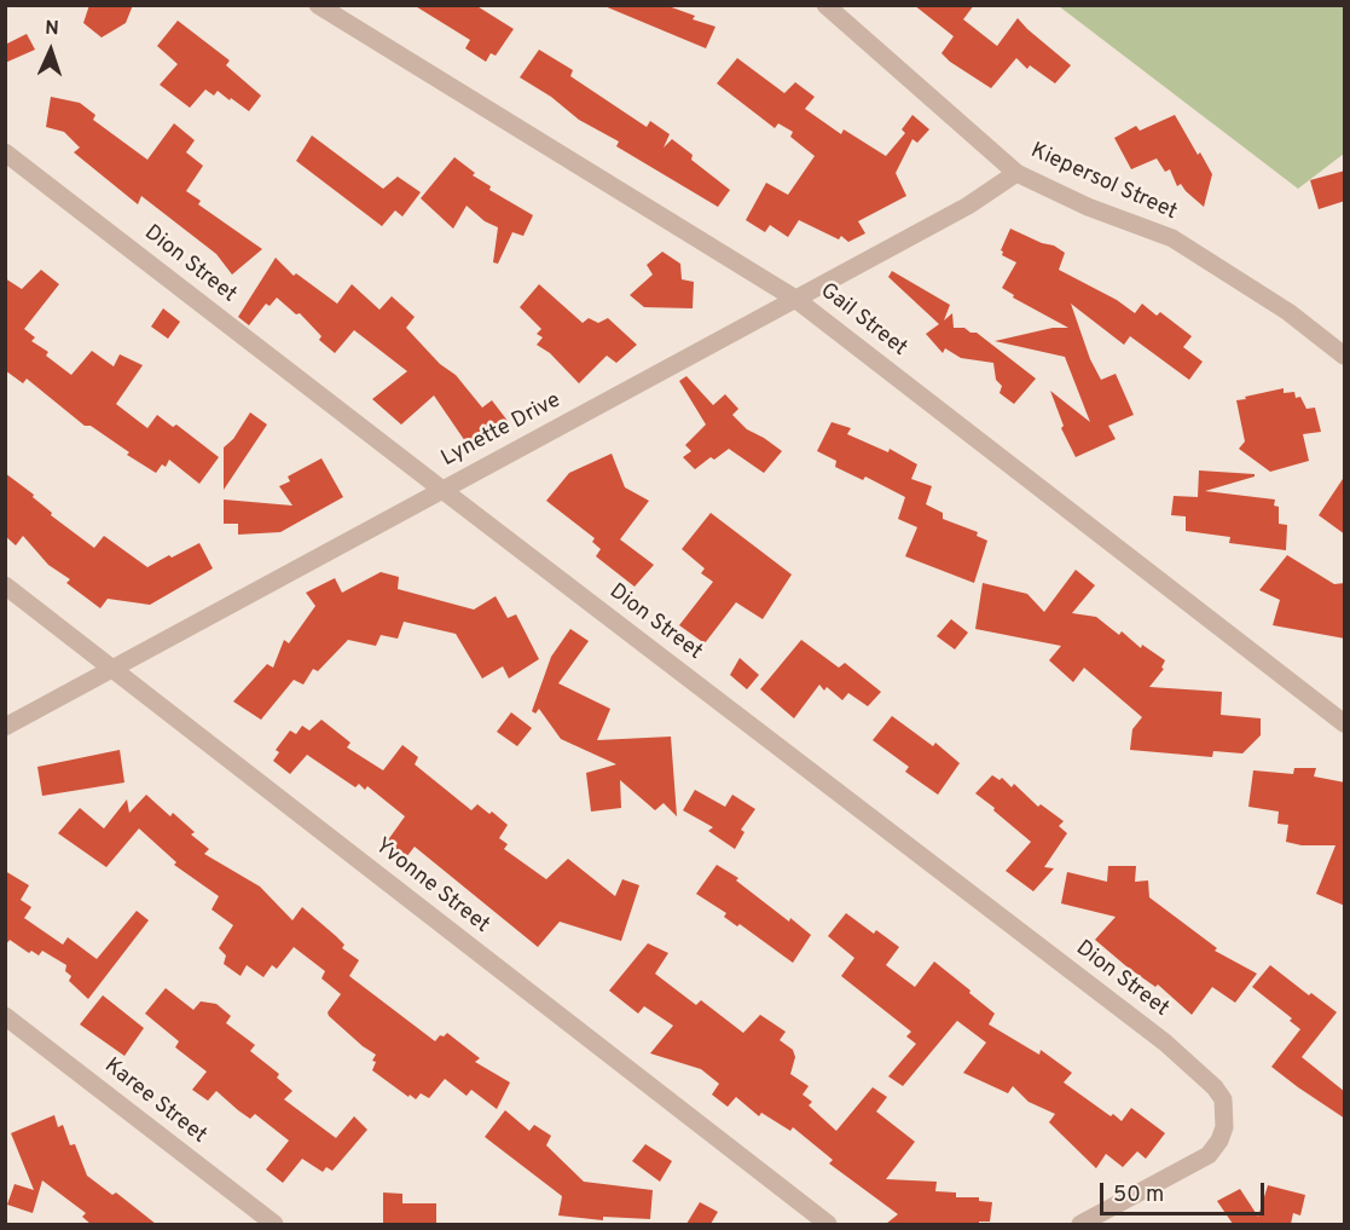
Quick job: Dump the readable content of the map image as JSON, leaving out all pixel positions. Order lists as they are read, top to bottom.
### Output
{
  "streets": {
    "street": [
      "Kiepersol Street",
      "Dion Street",
      "Gail Street",
      "Lynette Drive",
      "Yvonne Street",
      "Karee Street"
    ]
  },
  "crossings": [
    ["Kiepersol Street", "Lynette Drive"],
    ["Dion Street", "Lynette Drive"],
    ["Gail Street", "Lynette Drive"],
    ["Lynette Drive", "Yvonne Street"]
  ],
  "scale_bar": "50 m",
  "north": "top"
}
